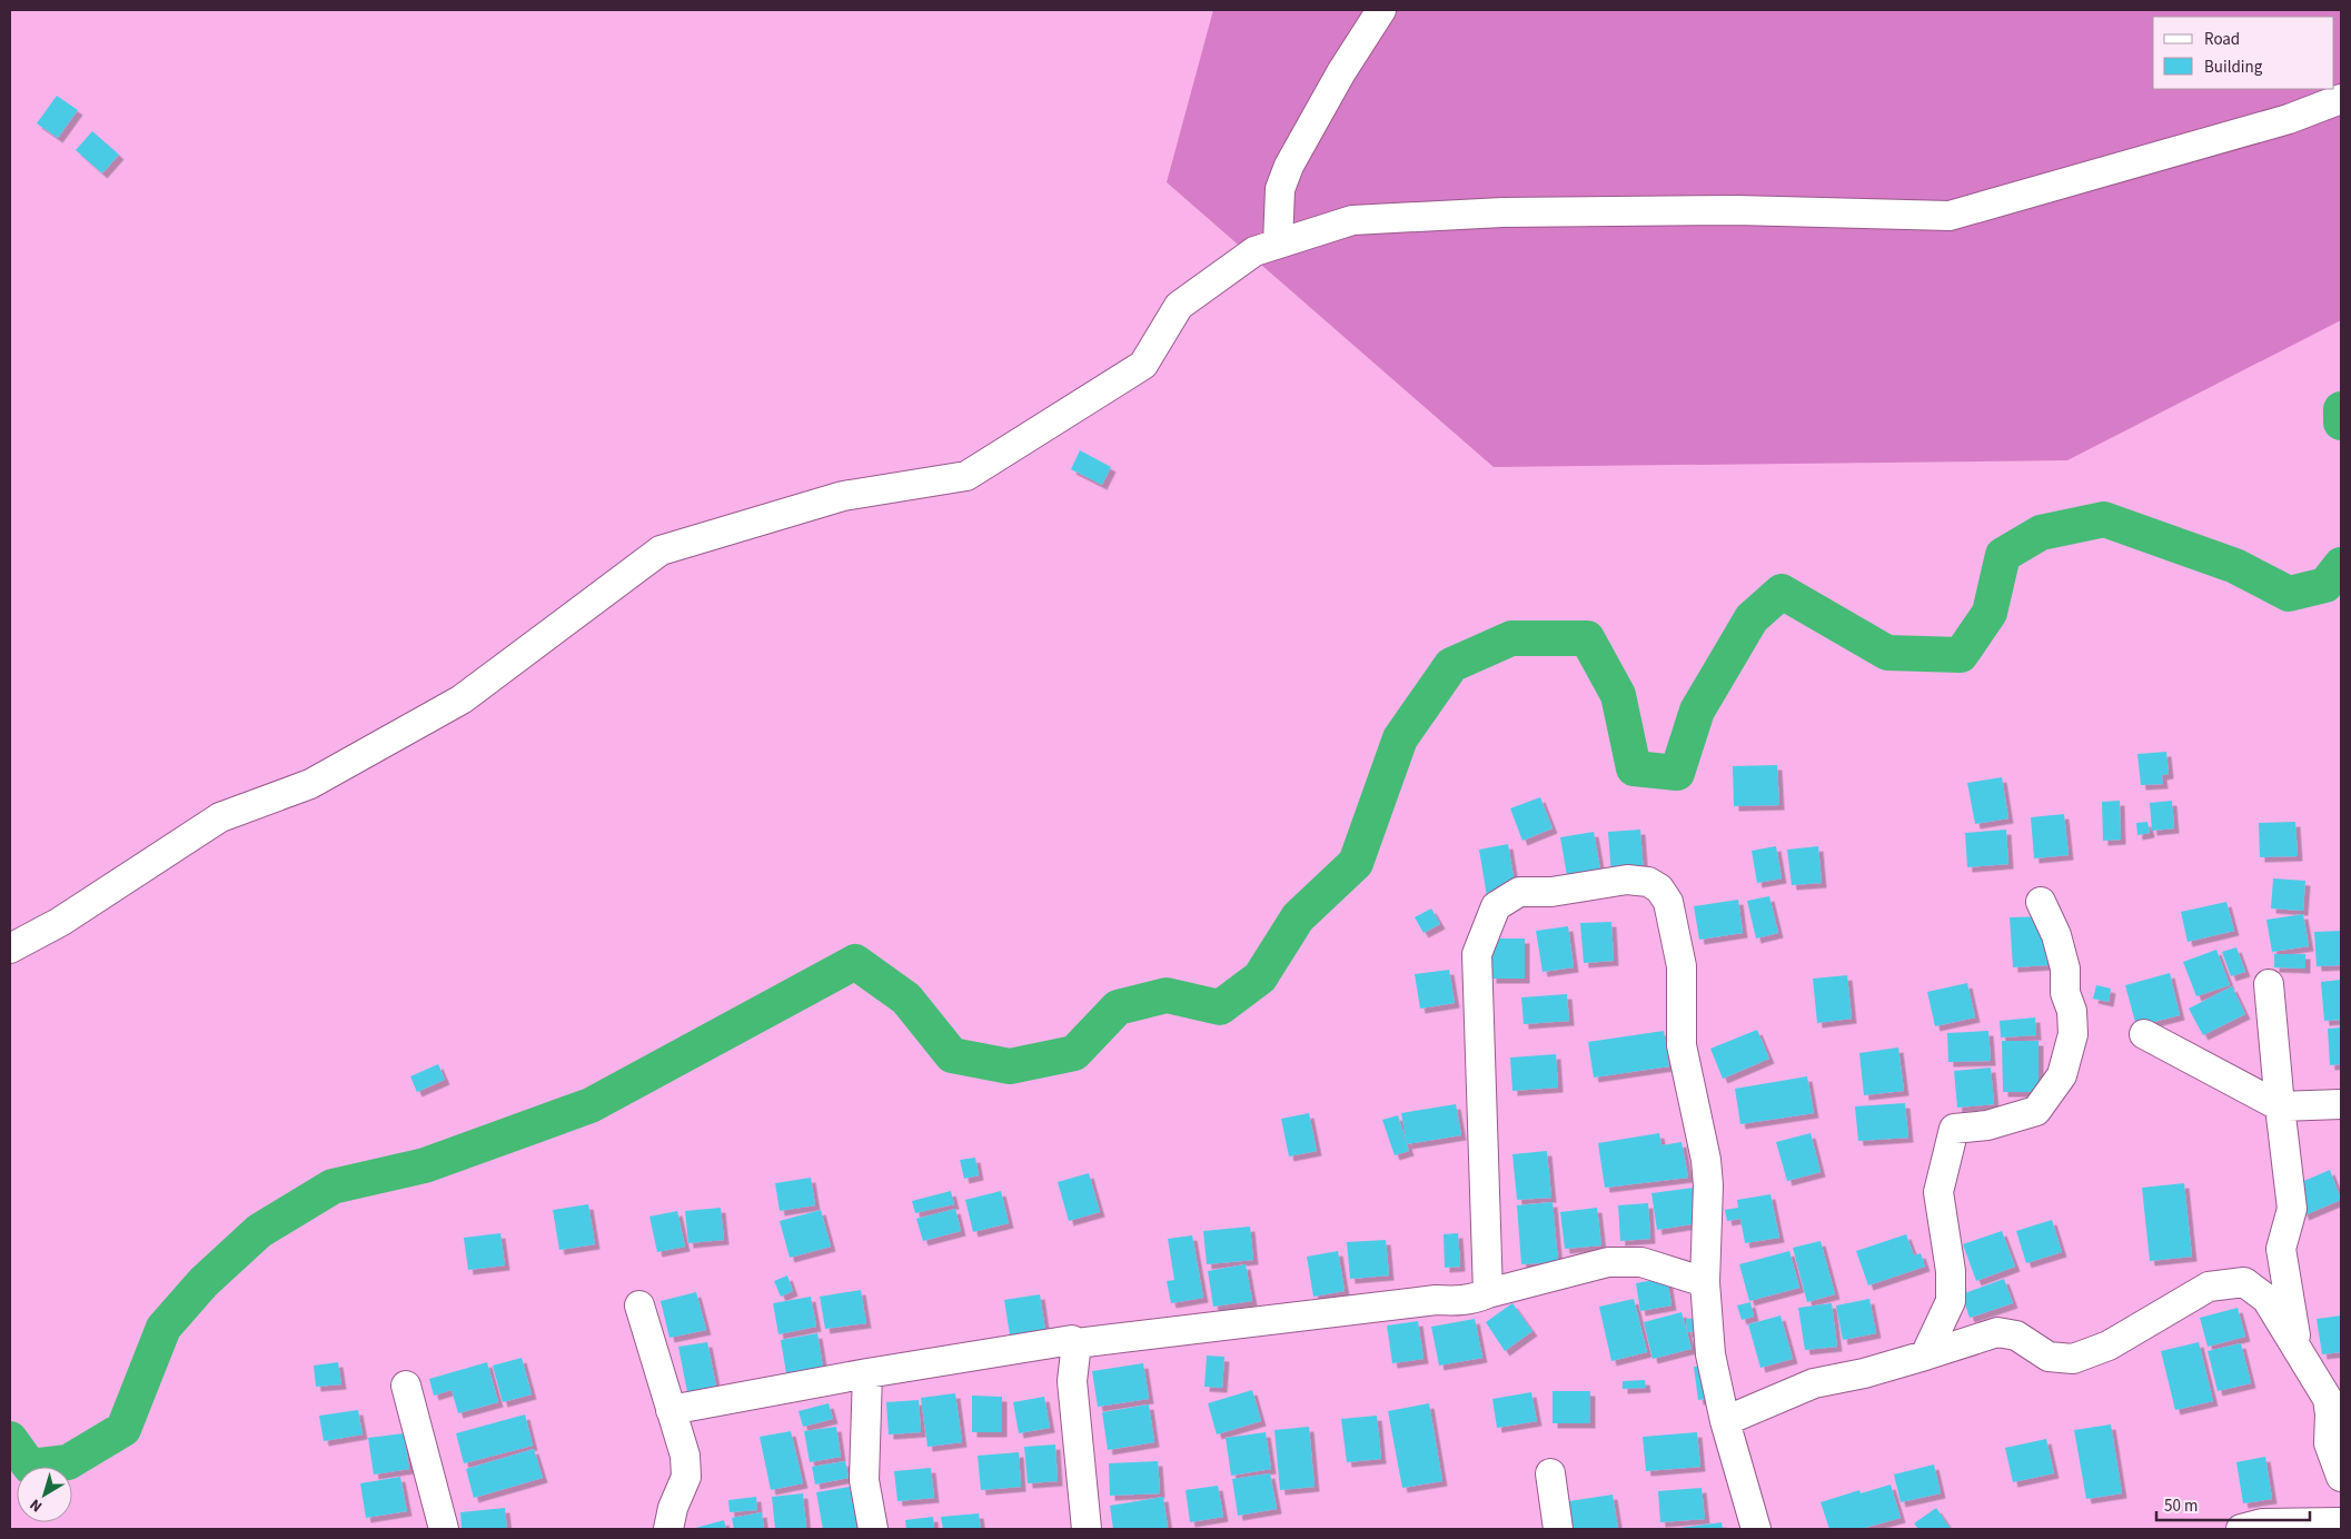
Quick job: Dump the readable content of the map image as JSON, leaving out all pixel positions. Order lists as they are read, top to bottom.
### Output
{
  "legend": ["Road", "Building"],
  "scale_bar": "50 m",
  "north": "bottom left"
}
